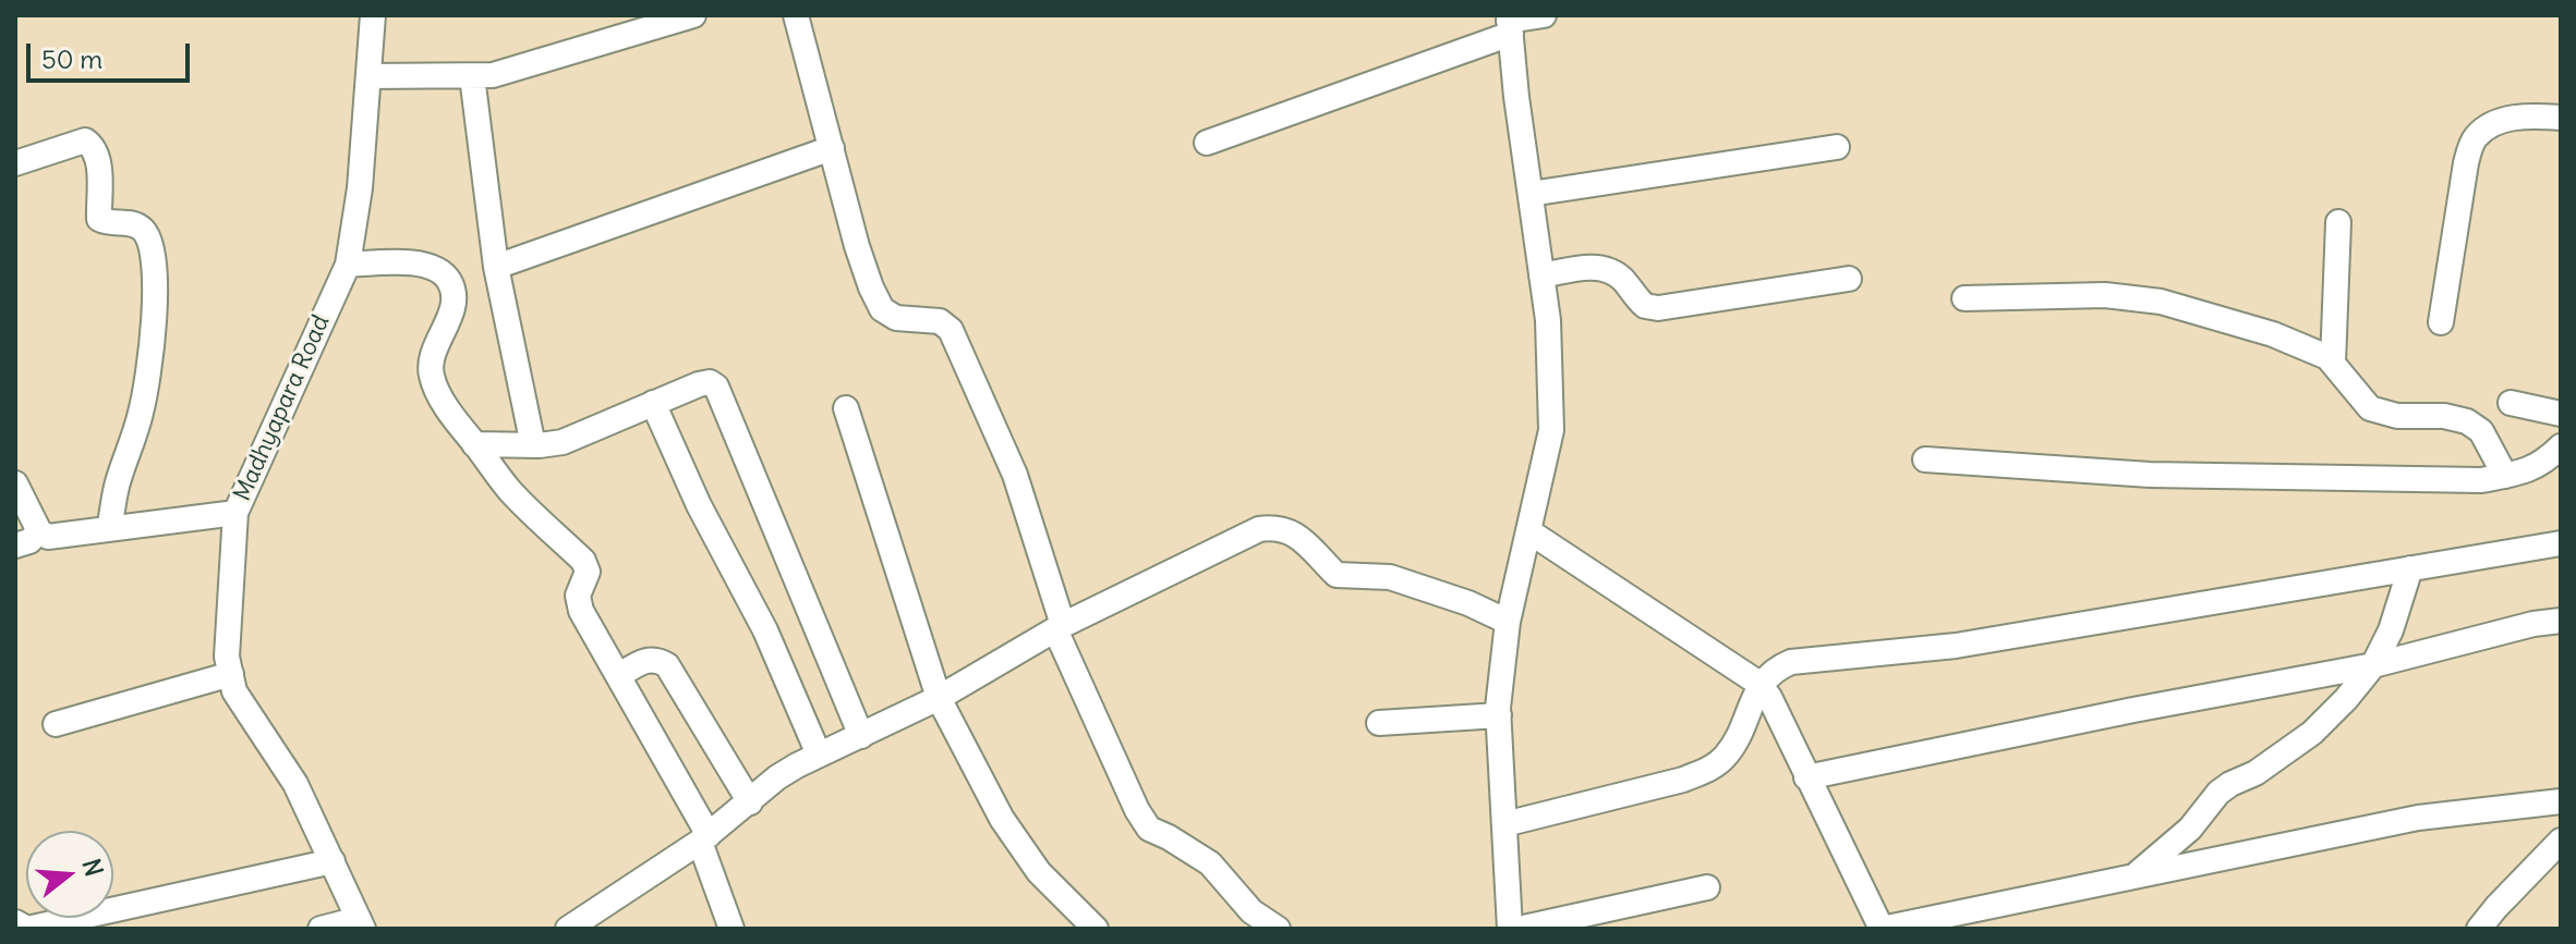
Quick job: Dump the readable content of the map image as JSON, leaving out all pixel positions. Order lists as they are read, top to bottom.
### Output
{
  "streets": {
    "street": ["Madhyapara Road"]
  },
  "scale_bar": "50 m",
  "north": "right"
}
